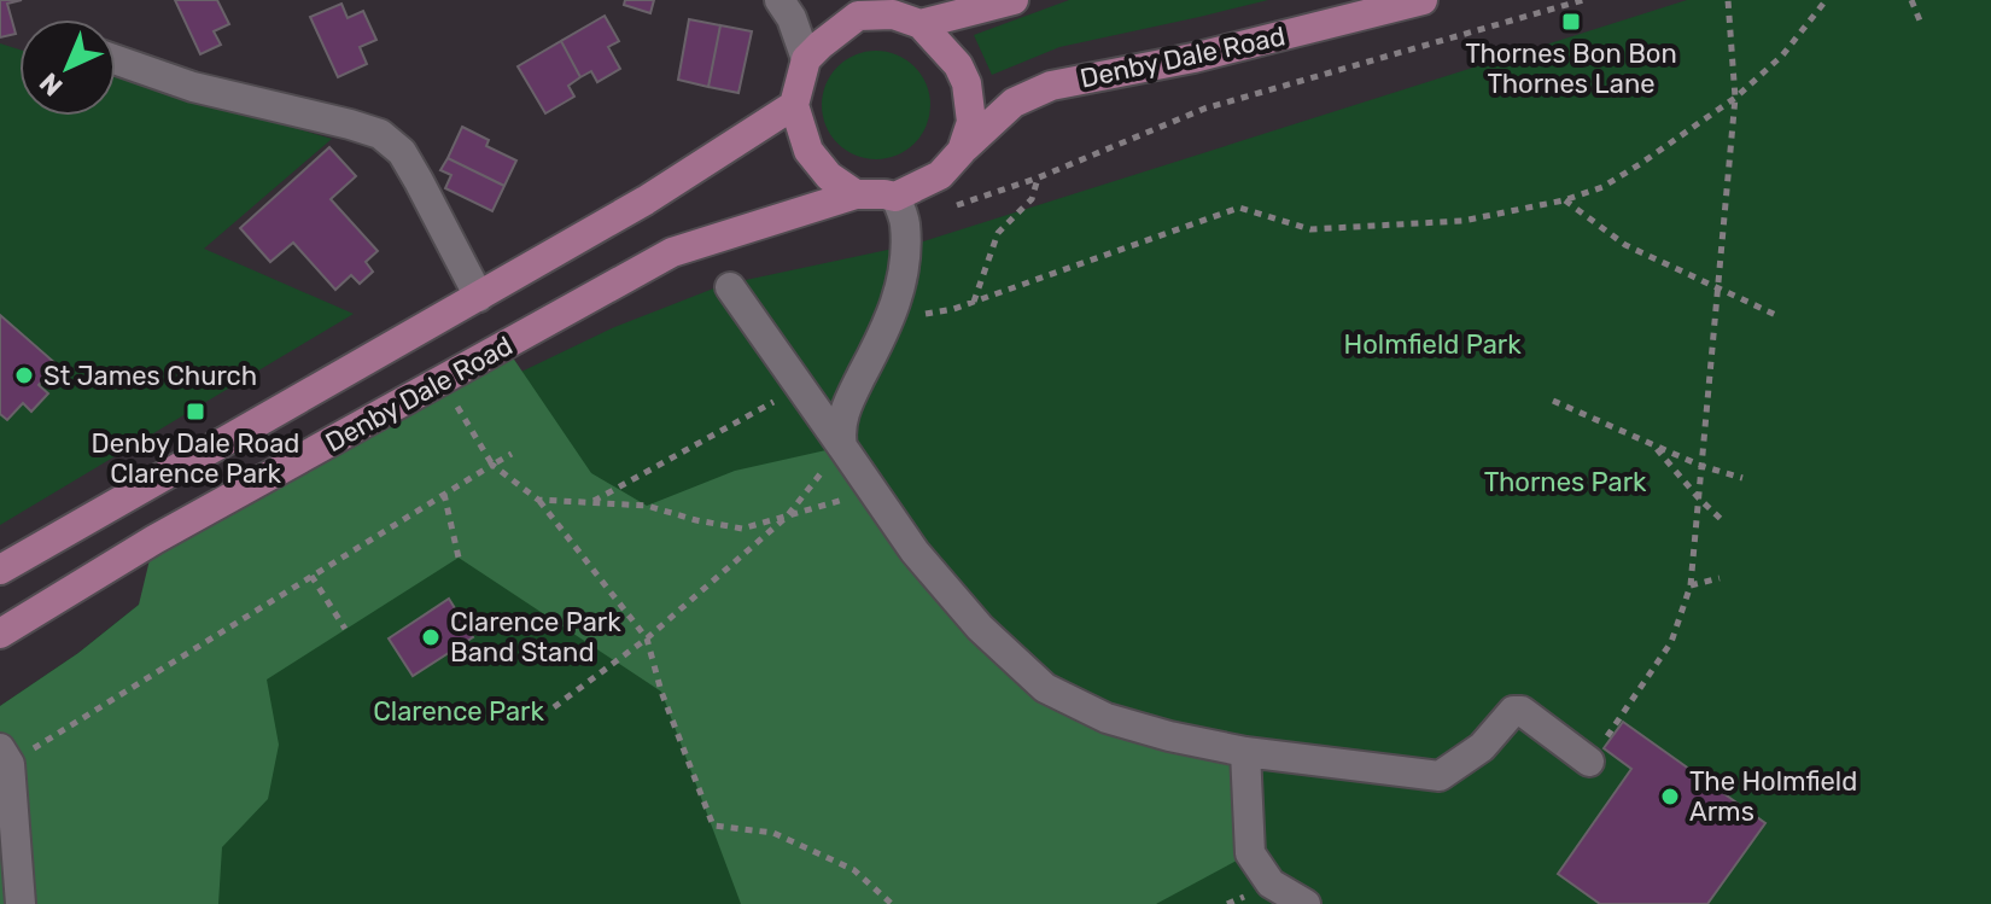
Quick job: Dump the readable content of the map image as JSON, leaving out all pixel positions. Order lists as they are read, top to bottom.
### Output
{
  "streets": {
    "main road": ["Denby Dale Road"]
  },
  "parks": ["Holmfield Park", "Thornes Park", "Clarence Park"],
  "places": {
    "transit": ["Thornes Bon Bon Thornes Lane", "Denby Dale Road Clarence Park"],
    "other": ["St James Church", "Clarence Park Band Stand", "The Holmfield Arms"]
  },
  "north": "bottom left"
}
